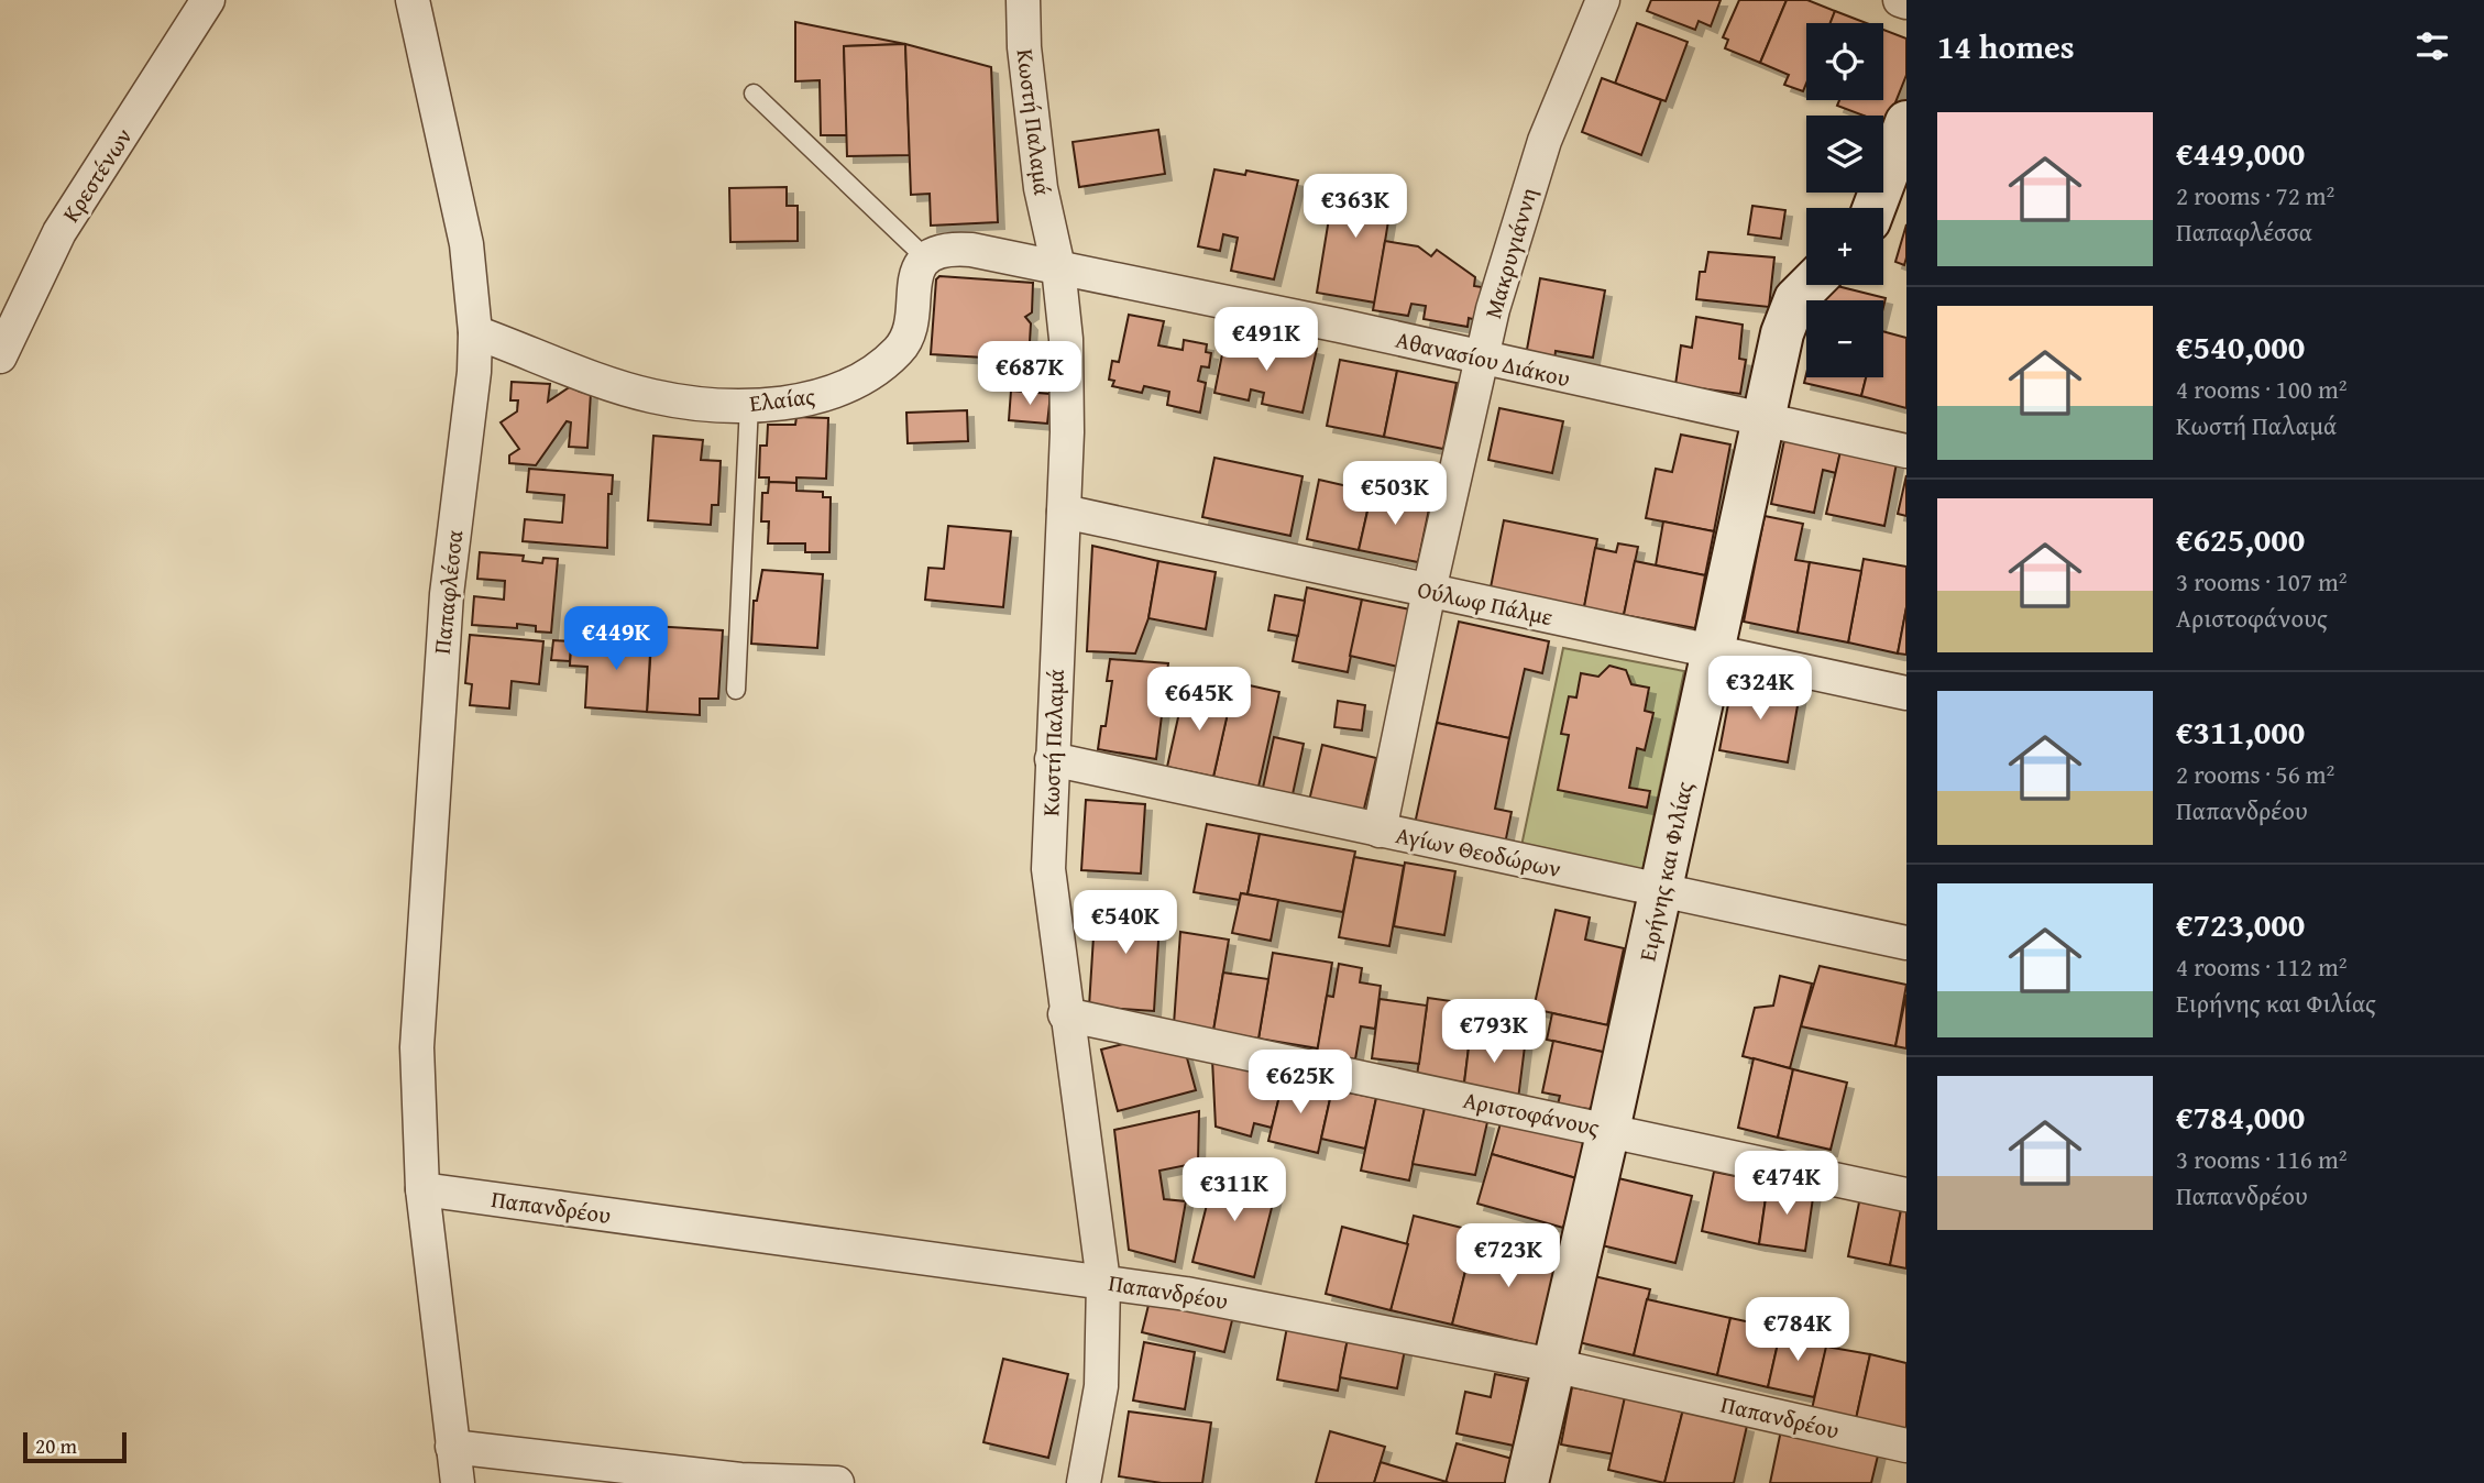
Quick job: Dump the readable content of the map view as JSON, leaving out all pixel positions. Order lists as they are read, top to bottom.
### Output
{
  "streets": {
    "street": [
      "Κωστή Παλαμά",
      "Κρεστένων",
      "Μακρυγιάννη",
      "Αθανασίου Διάκου",
      "Ελαίας",
      "Παπαφλέσσα",
      "Ούλωφ Πάλμε",
      "Αγίων Θεοδώρων",
      "Ειρήνης και Φιλίας",
      "Αριστοφάνους",
      "Παπανδρέου"
    ]
  },
  "crossings": [
    ["Κωστή Παλαμά", "Αθανασίου Διάκου"],
    ["Κωστή Παλαμά", "Ούλωφ Πάλμε"],
    ["Κωστή Παλαμά", "Αγίων Θεοδώρων"],
    ["Κωστή Παλαμά", "Αριστοφάνους"],
    ["Κωστή Παλαμά", "Παπανδρέου"],
    ["Μακρυγιάννη", "Αθανασίου Διάκου"],
    ["Μακρυγιάννη", "Ούλωφ Πάλμε"],
    ["Μακρυγιάννη", "Αγίων Θεοδώρων"],
    ["Αθανασίου Διάκου", "Ειρήνης και Φιλίας"],
    ["Ελαίας", "Παπαφλέσσα"],
    ["Παπαφλέσσα", "Παπανδρέου"],
    ["Ούλωφ Πάλμε", "Ειρήνης και Φιλίας"],
    ["Αγίων Θεοδώρων", "Ειρήνης και Φιλίας"],
    ["Ειρήνης και Φιλίας", "Αριστοφάνους"],
    ["Ειρήνης και Φιλίας", "Παπανδρέου"]
  ],
  "scale_bar": "20 m",
  "page": {
    "heading": "14 homes",
    "map_buttons": ["+", "−"],
    "list": [
      {
        "name": "€449,000",
        "note": "2 rooms · 72 m² · Παπαφλέσσα"
      },
      {
        "name": "€540,000",
        "note": "4 rooms · 100 m² · Κωστή Παλαμά"
      },
      {
        "name": "€625,000",
        "note": "3 rooms · 107 m² · Αριστοφάνους"
      },
      {
        "name": "€311,000",
        "note": "2 rooms · 56 m² · Παπανδρέου"
      },
      {
        "name": "€723,000",
        "note": "4 rooms · 112 m² · Ειρήνης και Φιλίας"
      },
      {
        "name": "€784,000",
        "note": "3 rooms · 116 m² · Παπανδρέου"
      }
    ],
    "price": [
      "€363K",
      "€491K",
      "€687K",
      "€503K",
      "€449K",
      "€324K",
      "€645K",
      "€540K",
      "€793K",
      "€625K",
      "€474K",
      "€311K",
      "€723K",
      "€784K"
    ],
    "scale": "20 m"
  }
}
